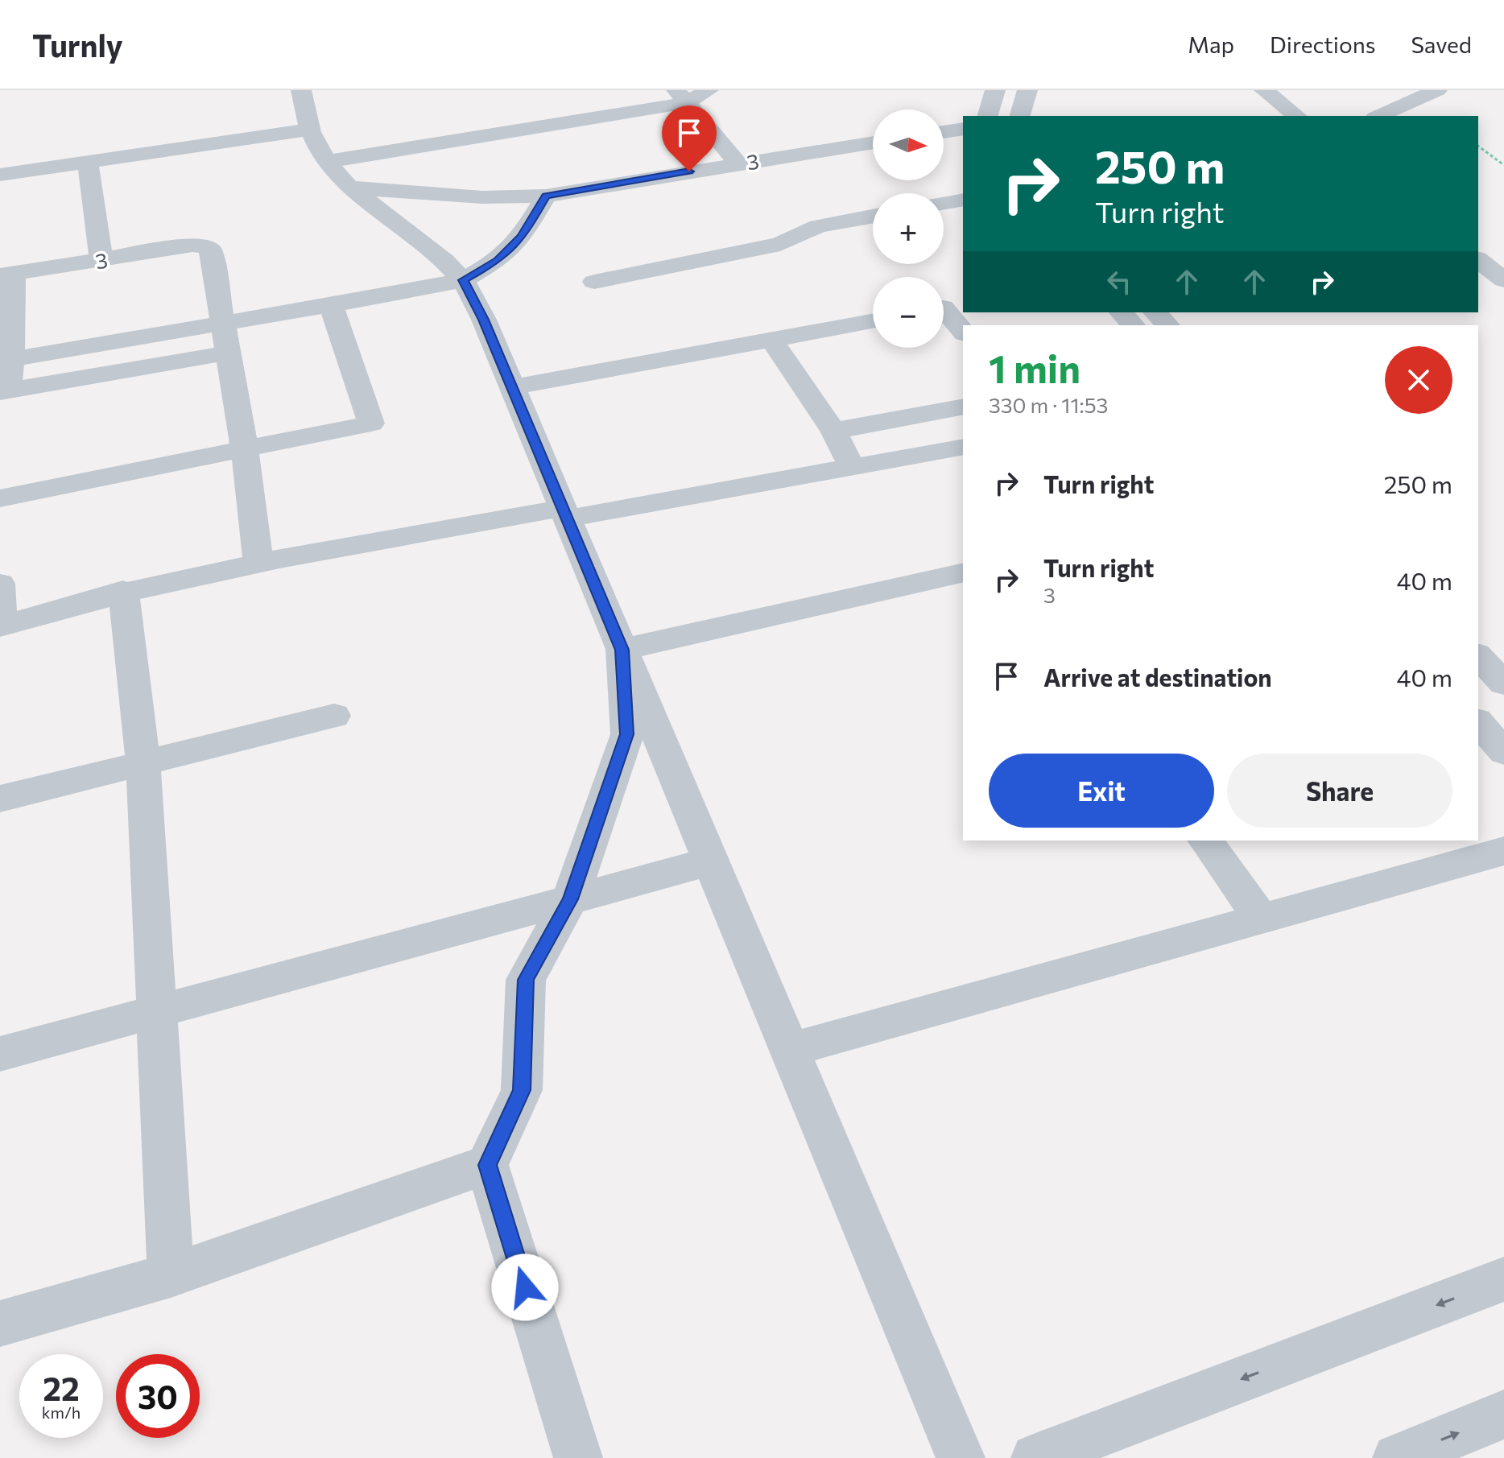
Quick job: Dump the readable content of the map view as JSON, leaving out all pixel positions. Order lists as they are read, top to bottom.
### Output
{
  "streets": {
    "street": ["3"]
  },
  "north": "right",
  "page": {
    "header": "Turnly",
    "nav": ["Map", "Directions", "Saved"],
    "map_buttons": ["+", "−"],
    "turn": ["250 m", "Turn right"],
    "heading": ["1 min", "330 m · 11:53"],
    "list": [
      {
        "name": "Turn right",
        "value": "250 m"
      },
      {
        "name": "Turn right",
        "note": "3",
        "value": "40 m"
      },
      {
        "name": "Arrive at destination",
        "value": "40 m"
      }
    ],
    "buttons": ["Exit", "Share"],
    "speed": "22 km/h",
    "limit": "30"
  }
}
